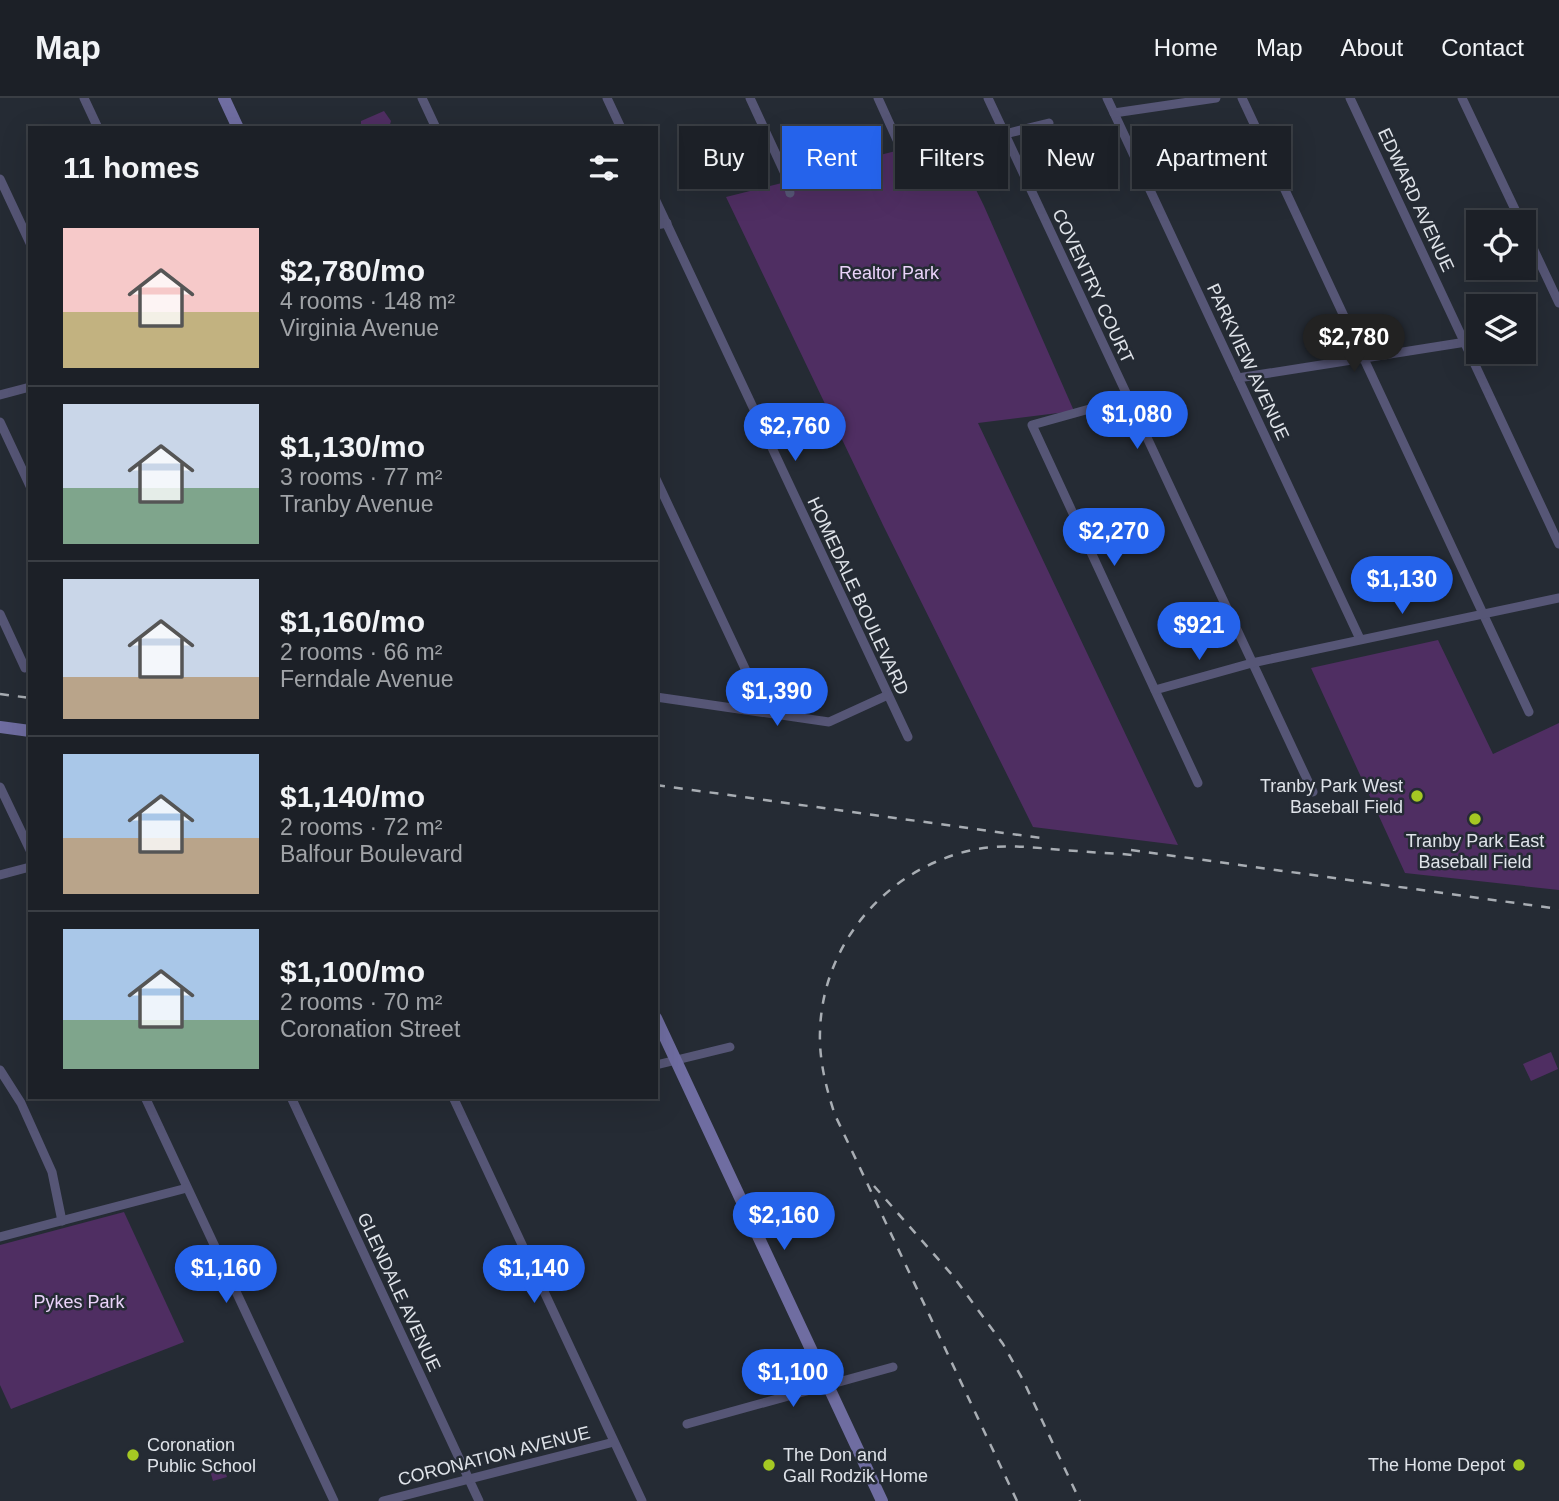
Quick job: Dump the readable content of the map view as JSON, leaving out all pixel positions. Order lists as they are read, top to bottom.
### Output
{
  "streets": {
    "street": [
      "EDWARD AVENUE",
      "COVENTRY COURT",
      "PARKVIEW AVENUE",
      "HOMEDALE BOULEVARD",
      "GLENDALE AVENUE",
      "CORONATION AVENUE"
    ]
  },
  "crossings": [
    ["GLENDALE AVENUE", "CORONATION AVENUE"]
  ],
  "parks": ["Realtor Park", "Pykes Park"],
  "places": [
    "Tranby Park West Baseball Field",
    "Tranby Park East Baseball Field",
    "Coronation Public School",
    "The Don and Gall Rodzik Home",
    "The Home Depot"
  ],
  "page": {
    "header": "Map",
    "nav": [
      "Home",
      "Map",
      "About",
      "Contact"
    ],
    "chip": [
      "Buy",
      "Rent",
      "Filters",
      "New",
      "Apartment"
    ],
    "heading": "11 homes",
    "list": [
      {
        "name": "$2,780/mo",
        "note": "4 rooms · 148 m² · Virginia Avenue"
      },
      {
        "name": "$1,130/mo",
        "note": "3 rooms · 77 m² · Tranby Avenue"
      },
      {
        "name": "$1,160/mo",
        "note": "2 rooms · 66 m² · Ferndale Avenue"
      },
      {
        "name": "$1,140/mo",
        "note": "2 rooms · 72 m² · Balfour Boulevard"
      },
      {
        "name": "$1,100/mo",
        "note": "2 rooms · 70 m² · Coronation Street"
      }
    ],
    "price": [
      "$2,780",
      "$1,080",
      "$2,760",
      "$2,270",
      "$1,130",
      "$921",
      "$1,390",
      "$2,160",
      "$1,160",
      "$1,140",
      "$1,100"
    ]
  }
}
